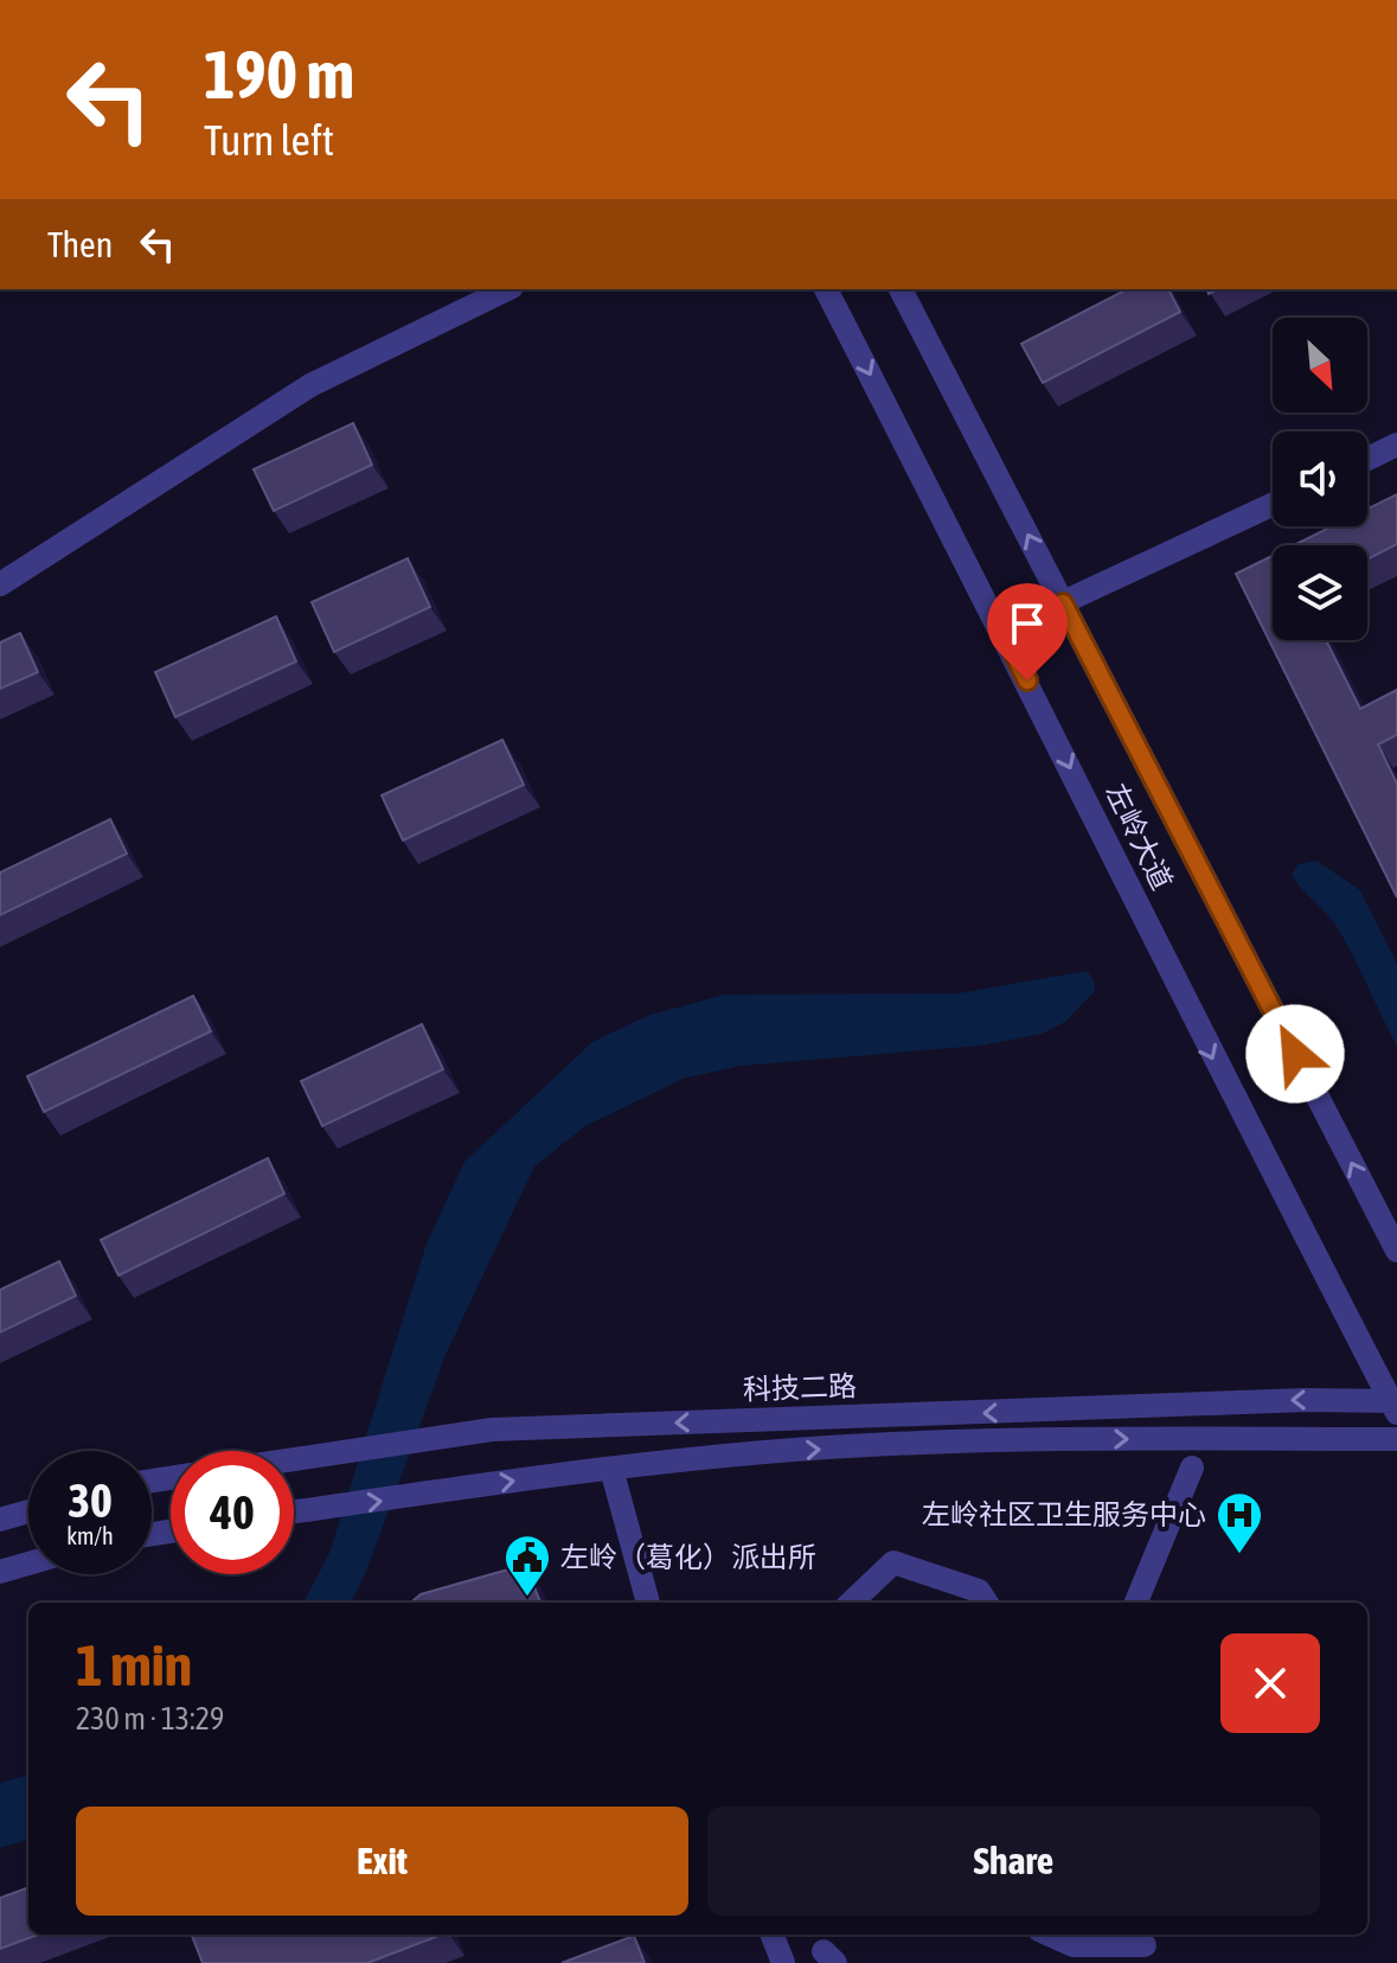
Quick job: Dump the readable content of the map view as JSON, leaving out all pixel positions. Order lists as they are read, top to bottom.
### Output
{
  "streets": {
    "street": ["左岭大道", "科技二路"]
  },
  "crossings": [
    ["左岭大道", "科技二路"]
  ],
  "places": {
    "hospital": ["左岭社区卫生服务中心"],
    "public building": ["左岭（葛化）派出所"]
  },
  "north": "bottom right",
  "page": {
    "turn": ["190 m", "Turn left"],
    "then": "Then",
    "speed": "30 km/h",
    "limit": "40",
    "heading": ["1 min", "230 m · 13:29"],
    "buttons": ["Exit", "Share"]
  }
}
